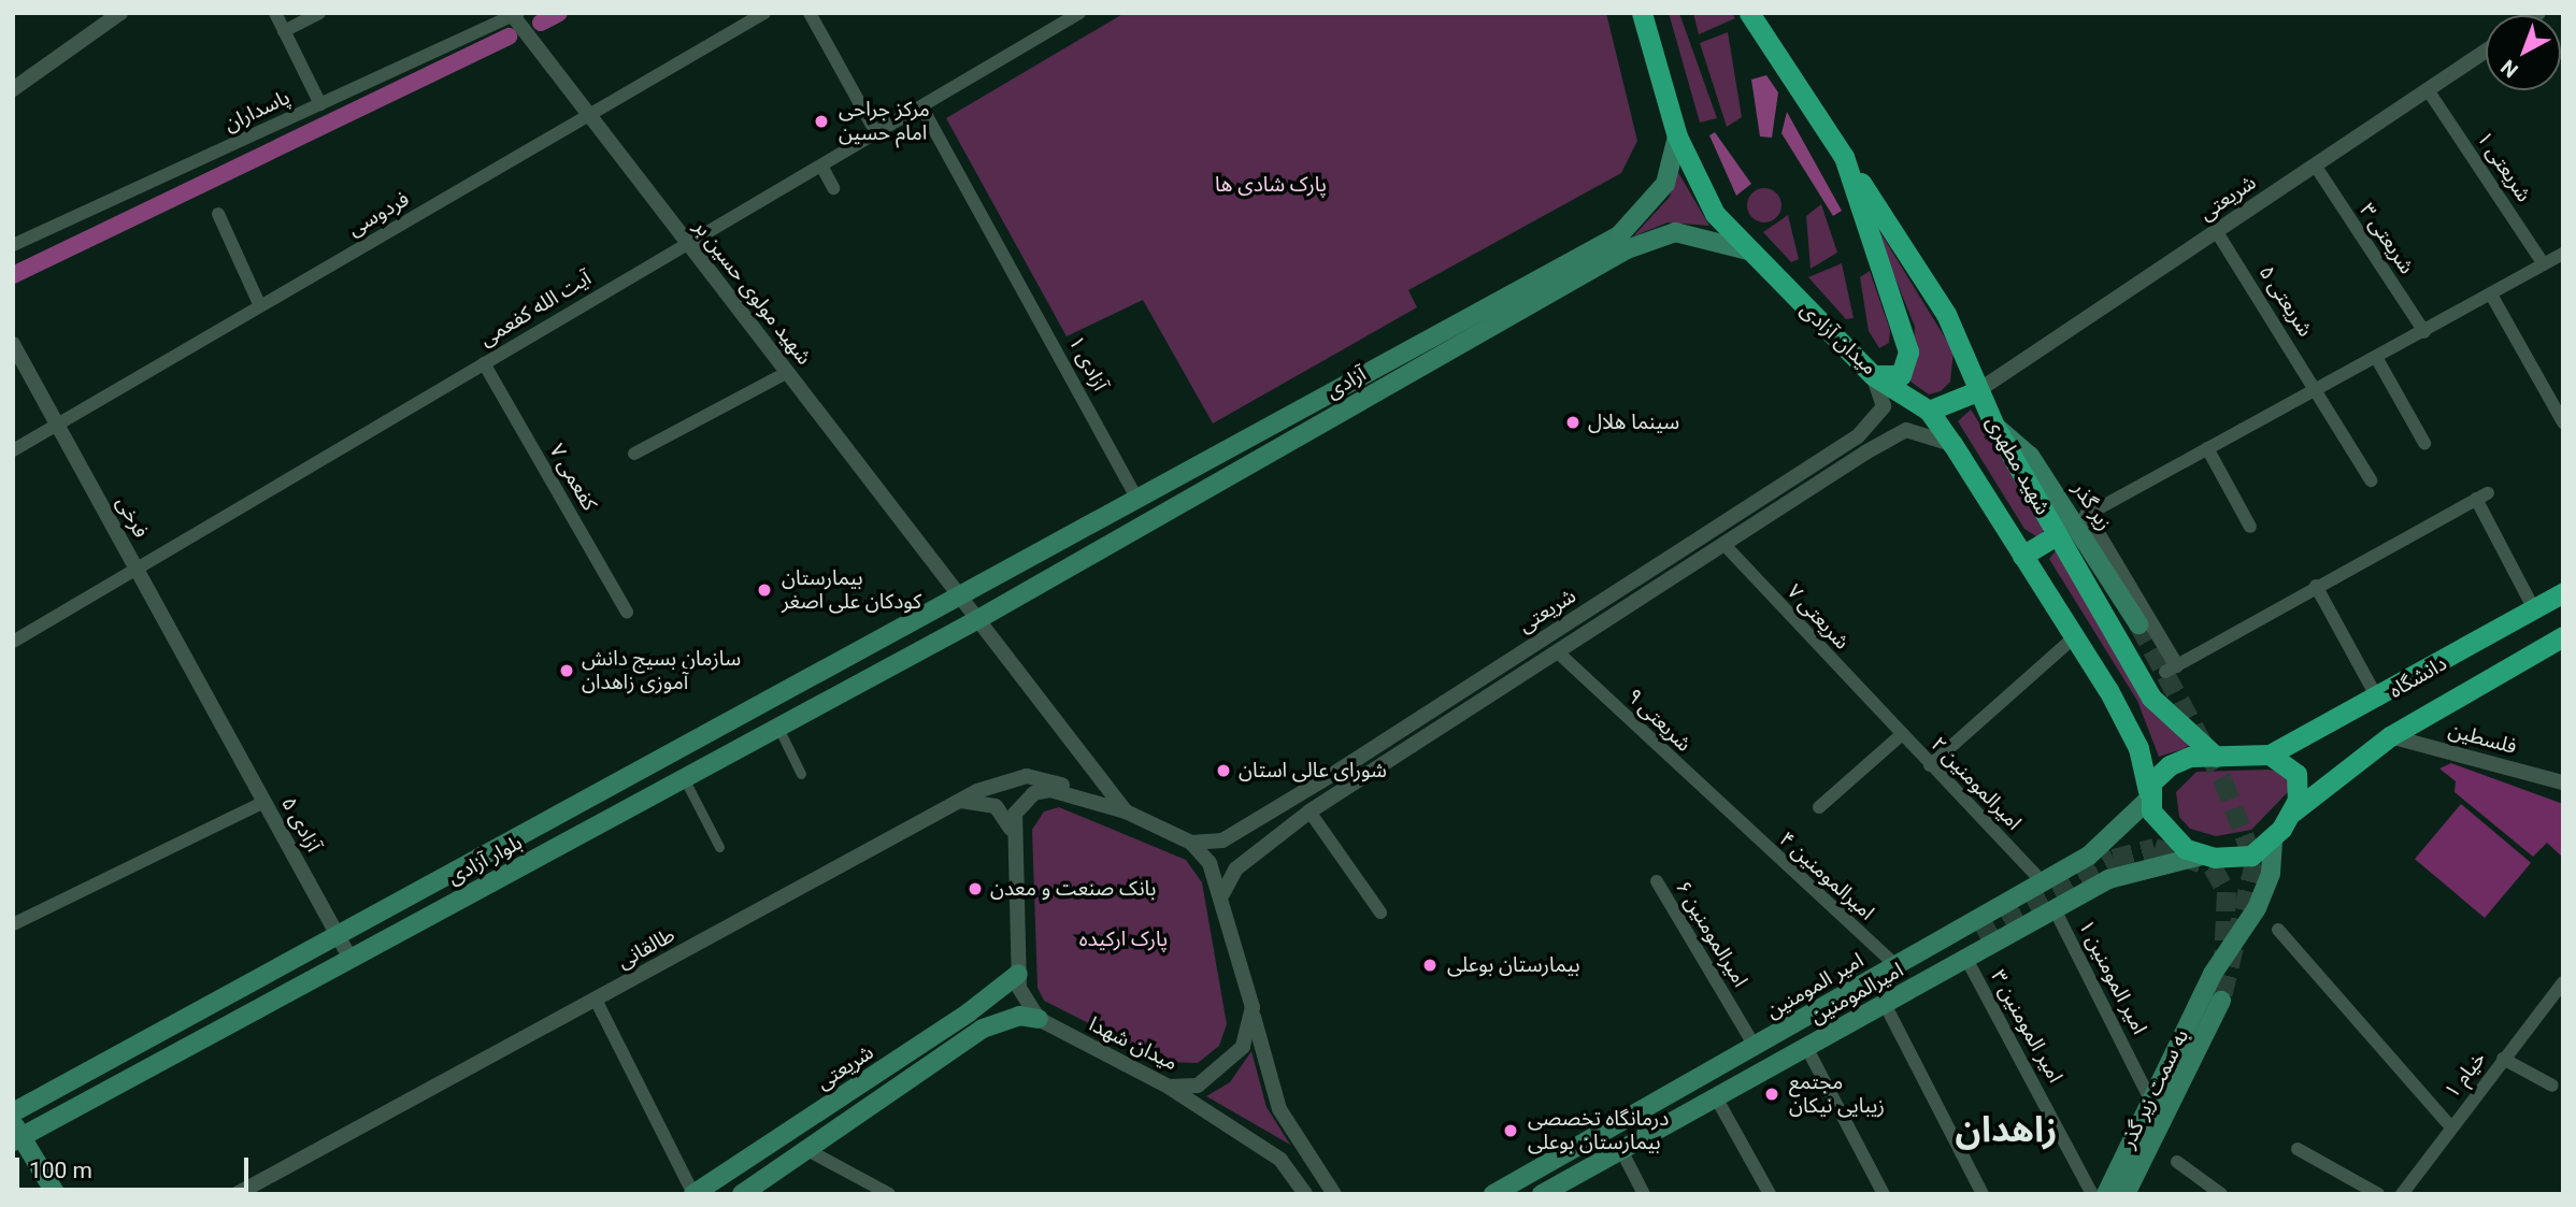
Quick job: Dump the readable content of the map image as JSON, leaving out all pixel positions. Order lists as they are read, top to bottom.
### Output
{
  "streets": {
    "main road": [
      "شریعتی",
      "میدان آزادی",
      "آزادی",
      "شهید مطهری",
      "زیر گذر",
      "دانشگاه",
      "بلوار آزادی",
      "امیر المومنین",
      "امیرالمومنین",
      "به سمت زیر گذر"
    ],
    "street": [
      "پاسداران",
      "شریعتی ۱",
      "فردوسی",
      "شریعتی ۳",
      "شهید مولوی حسین بر",
      "شریعتی ۵",
      "آیت الله کفعمی",
      "آزادی ۱",
      "کفعمی ۷",
      "فرخی",
      "شریعتی ۷",
      "شریعتی ۹",
      "فلسطین",
      "امیرالمومنین ۲",
      "آزادی ۵",
      "امیرالمومنین ۴",
      "امیرالمومنین ۶",
      "طالقانی",
      "امیر المومنین ۱",
      "امیر المومنین ۳",
      "میدان شهدا",
      "خیام ۱"
    ]
  },
  "crossings": [
    ["پاسداران", "شهید مولوی حسین بر"],
    ["شریعتی ۱", "شریعتی"],
    ["شریعتی", "شریعتی ۳"],
    ["شریعتی", "شریعتی ۵"],
    ["شریعتی", "میدان آزادی"],
    ["شریعتی", "شهید مطهری"],
    ["فردوسی", "شهید مولوی حسین بر"],
    ["فردوسی", "فرخی"],
    ["شهید مولوی حسین بر", "آیت الله کفعمی"],
    ["شهید مولوی حسین بر", "آزادی"],
    ["شهید مولوی حسین بر", "بلوار آزادی"],
    ["آیت الله کفعمی", "آزادی ۱"],
    ["آیت الله کفعمی", "کفعمی ۷"],
    ["آیت الله کفعمی", "فرخی"],
    ["میدان آزادی", "آزادی"],
    ["میدان آزادی", "شهید مطهری"],
    ["آزادی ۱", "آزادی"],
    ["آزادی", "بلوار آزادی"],
    ["شهید مطهری", "زیر گذر"],
    ["شهید مطهری", "دانشگاه"],
    ["شهید مطهری", "امیر المومنین"],
    ["شهید مطهری", "امیرالمومنین"],
    ["فرخی", "آزادی ۵"],
    ["شریعتی ۷", "امیرالمومنین ۲"],
    ["دانشگاه", "فلسطین"],
    ["دانشگاه", "امیر المومنین"],
    ["دانشگاه", "امیرالمومنین"],
    ["شریعتی ۹", "امیرالمومنین ۴"],
    ["امیرالمومنین ۲", "امیر المومنین"],
    ["آزادی ۵", "بلوار آزادی"],
    ["امیرالمومنین ۴", "امیر المومنین"],
    ["امیرالمومنین ۶", "امیر المومنین"],
    ["امیر المومنین ۱", "امیرالمومنین"],
    ["امیر المومنین", "امیرالمومنین"],
    ["امیرالمومنین", "امیر المومنین ۳"]
  ],
  "districts": ["زاهدان"],
  "parks": ["پارک شادی ها", "پارک ارکیده"],
  "places": [
    "مرکز جراحی امام حسین",
    "سینما هلال",
    "بیمارستان کودکان علی اصغر",
    "سازمان بسیج دانش آموزی زاهدان",
    "شورای عالی استان",
    "بانک صنعت و معدن",
    "بیمارستان بوعلی",
    "مجتمع زیبایی نیکان",
    "درمانگاه تخصصی بیمارستان بوعلی"
  ],
  "scale_bar": "100 m",
  "north": "bottom left"
}
